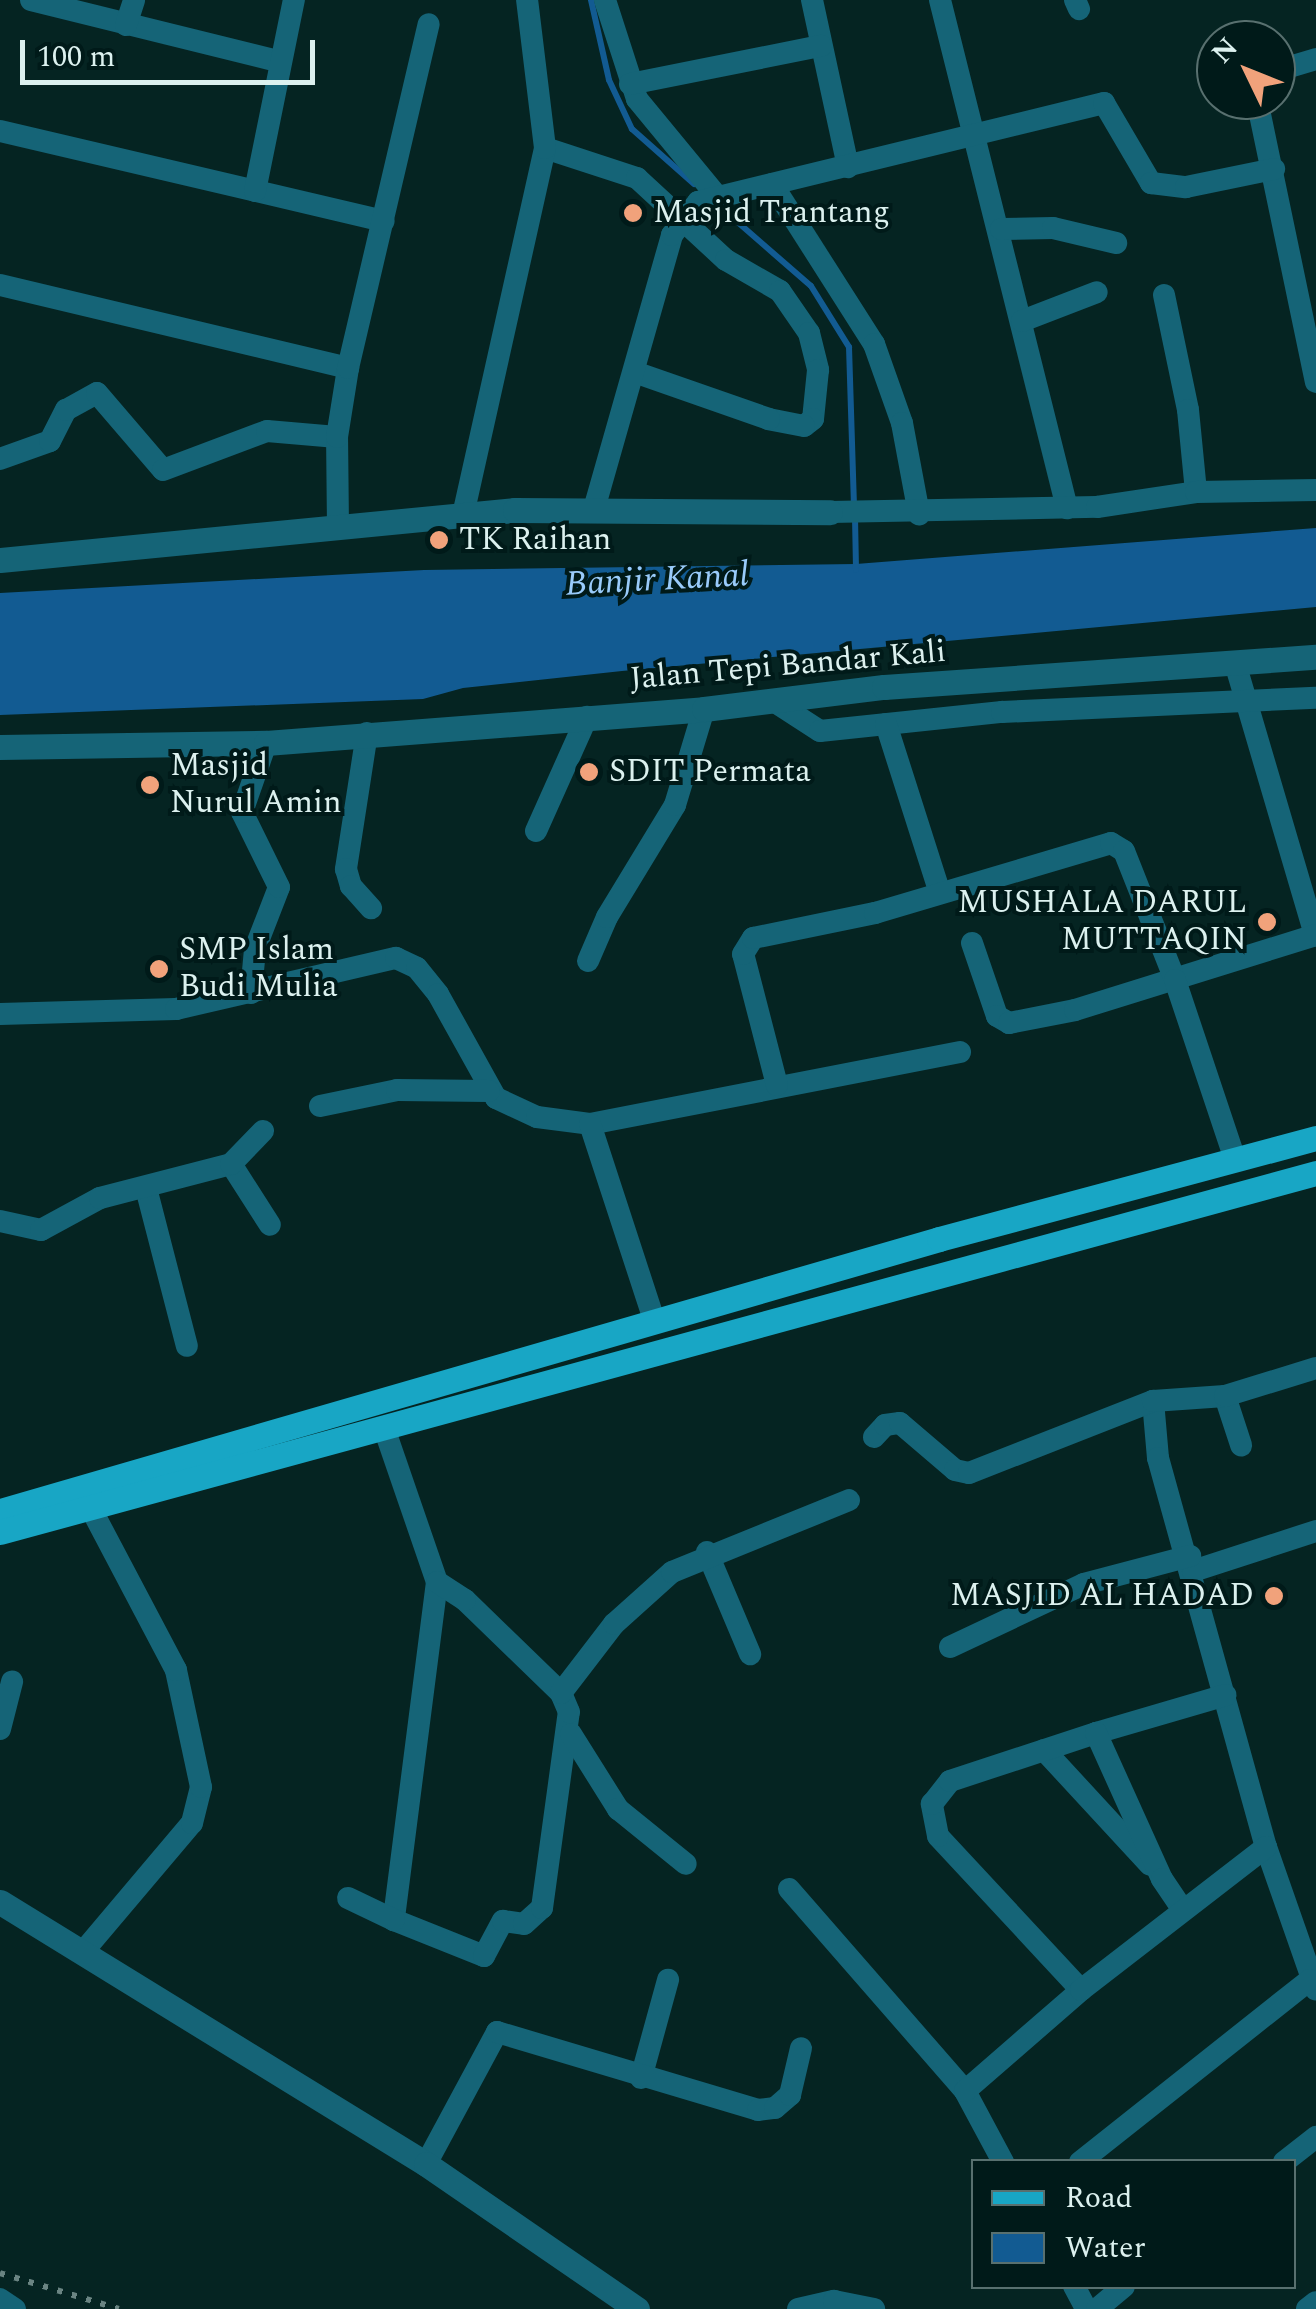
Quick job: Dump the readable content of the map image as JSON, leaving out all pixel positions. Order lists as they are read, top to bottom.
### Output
{
  "streets": {
    "street": ["Jalan Tepi Bandar Kali"]
  },
  "water": ["Banjir Kanal"],
  "places": [
    "Masjid Trantang",
    "TK Raihan",
    "SDIT Permata",
    "Masjid Nurul Amin",
    "MUSHALA DARUL MUTTAQIN",
    "SMP Islam Budi Mulia",
    "MASJID AL HADAD"
  ],
  "legend": ["Road", "Water"],
  "scale_bar": "100 m",
  "north": "top left"
}
